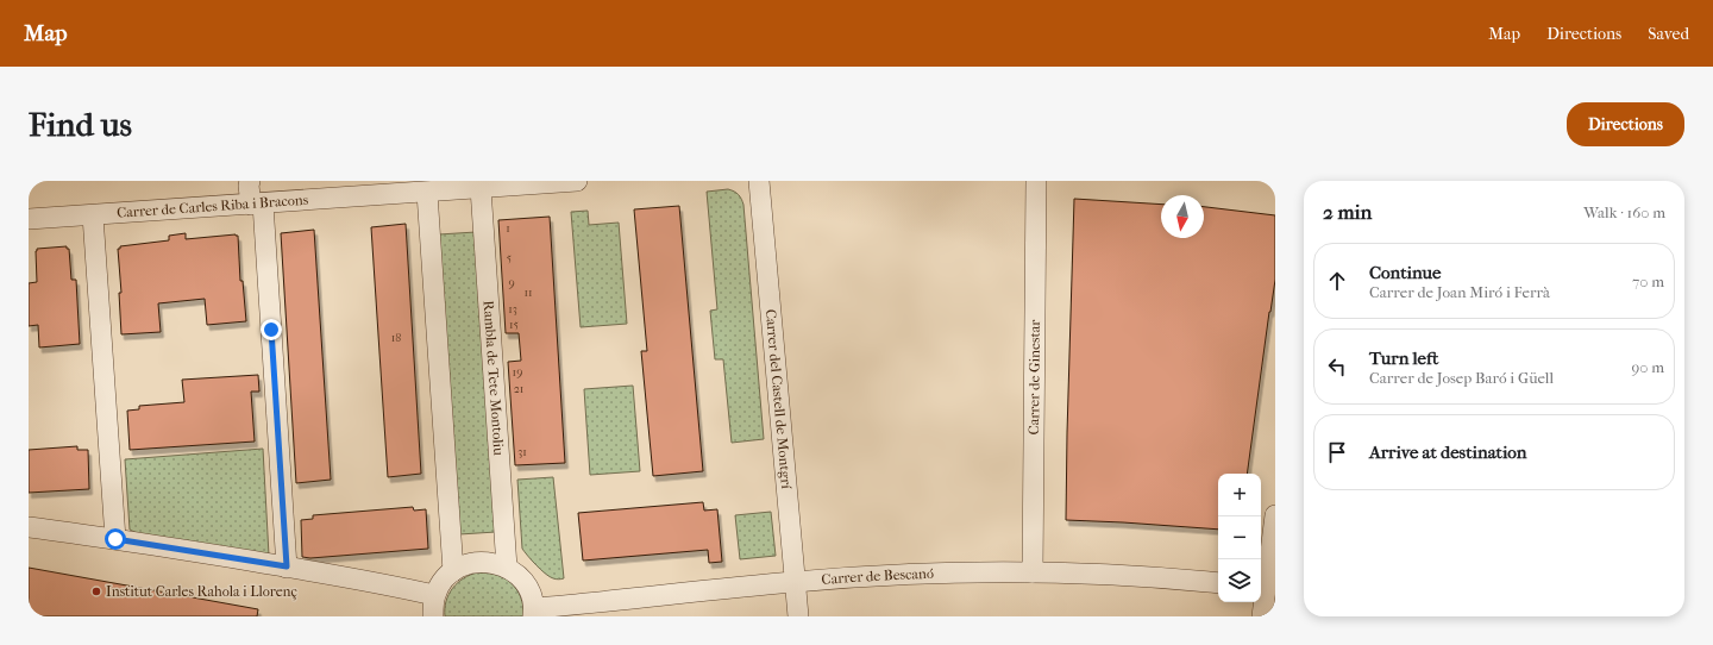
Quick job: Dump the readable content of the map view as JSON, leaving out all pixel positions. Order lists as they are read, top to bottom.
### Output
{
  "streets": {
    "street": [
      "Carrer de Carles Riba i Bracons",
      "Rambla de Tete Montoliu",
      "Carrer de Ginestar",
      "Carrer del Castell de Montgrí",
      "Carrer de Bescanó"
    ]
  },
  "crossings": [
    ["Carrer de Carles Riba i Bracons", "Rambla de Tete Montoliu"],
    ["Carrer de Ginestar", "Carrer de Bescanó"],
    ["Carrer del Castell de Montgrí", "Carrer de Bescanó"]
  ],
  "places": ["Institut Carles Rahola i Llorenç"],
  "house_numbers": [
    "1",
    "5",
    "9",
    "11",
    "13",
    "15",
    "18",
    "19",
    "21",
    "31"
  ],
  "north": "bottom",
  "page": {
    "header": "Map",
    "nav": ["Map", "Directions", "Saved"],
    "buttons": "Directions",
    "title": "Find us",
    "heading": ["2 min", "Walk · 160 m"],
    "list": [
      ["Continue", "Carrer de Joan Miró i Ferrà", "70 m"],
      ["Turn left", "Carrer de Josep Baró i Güell", "90 m"],
      "Arrive at destination"
    ],
    "map_buttons": ["+", "−"]
  }
}
